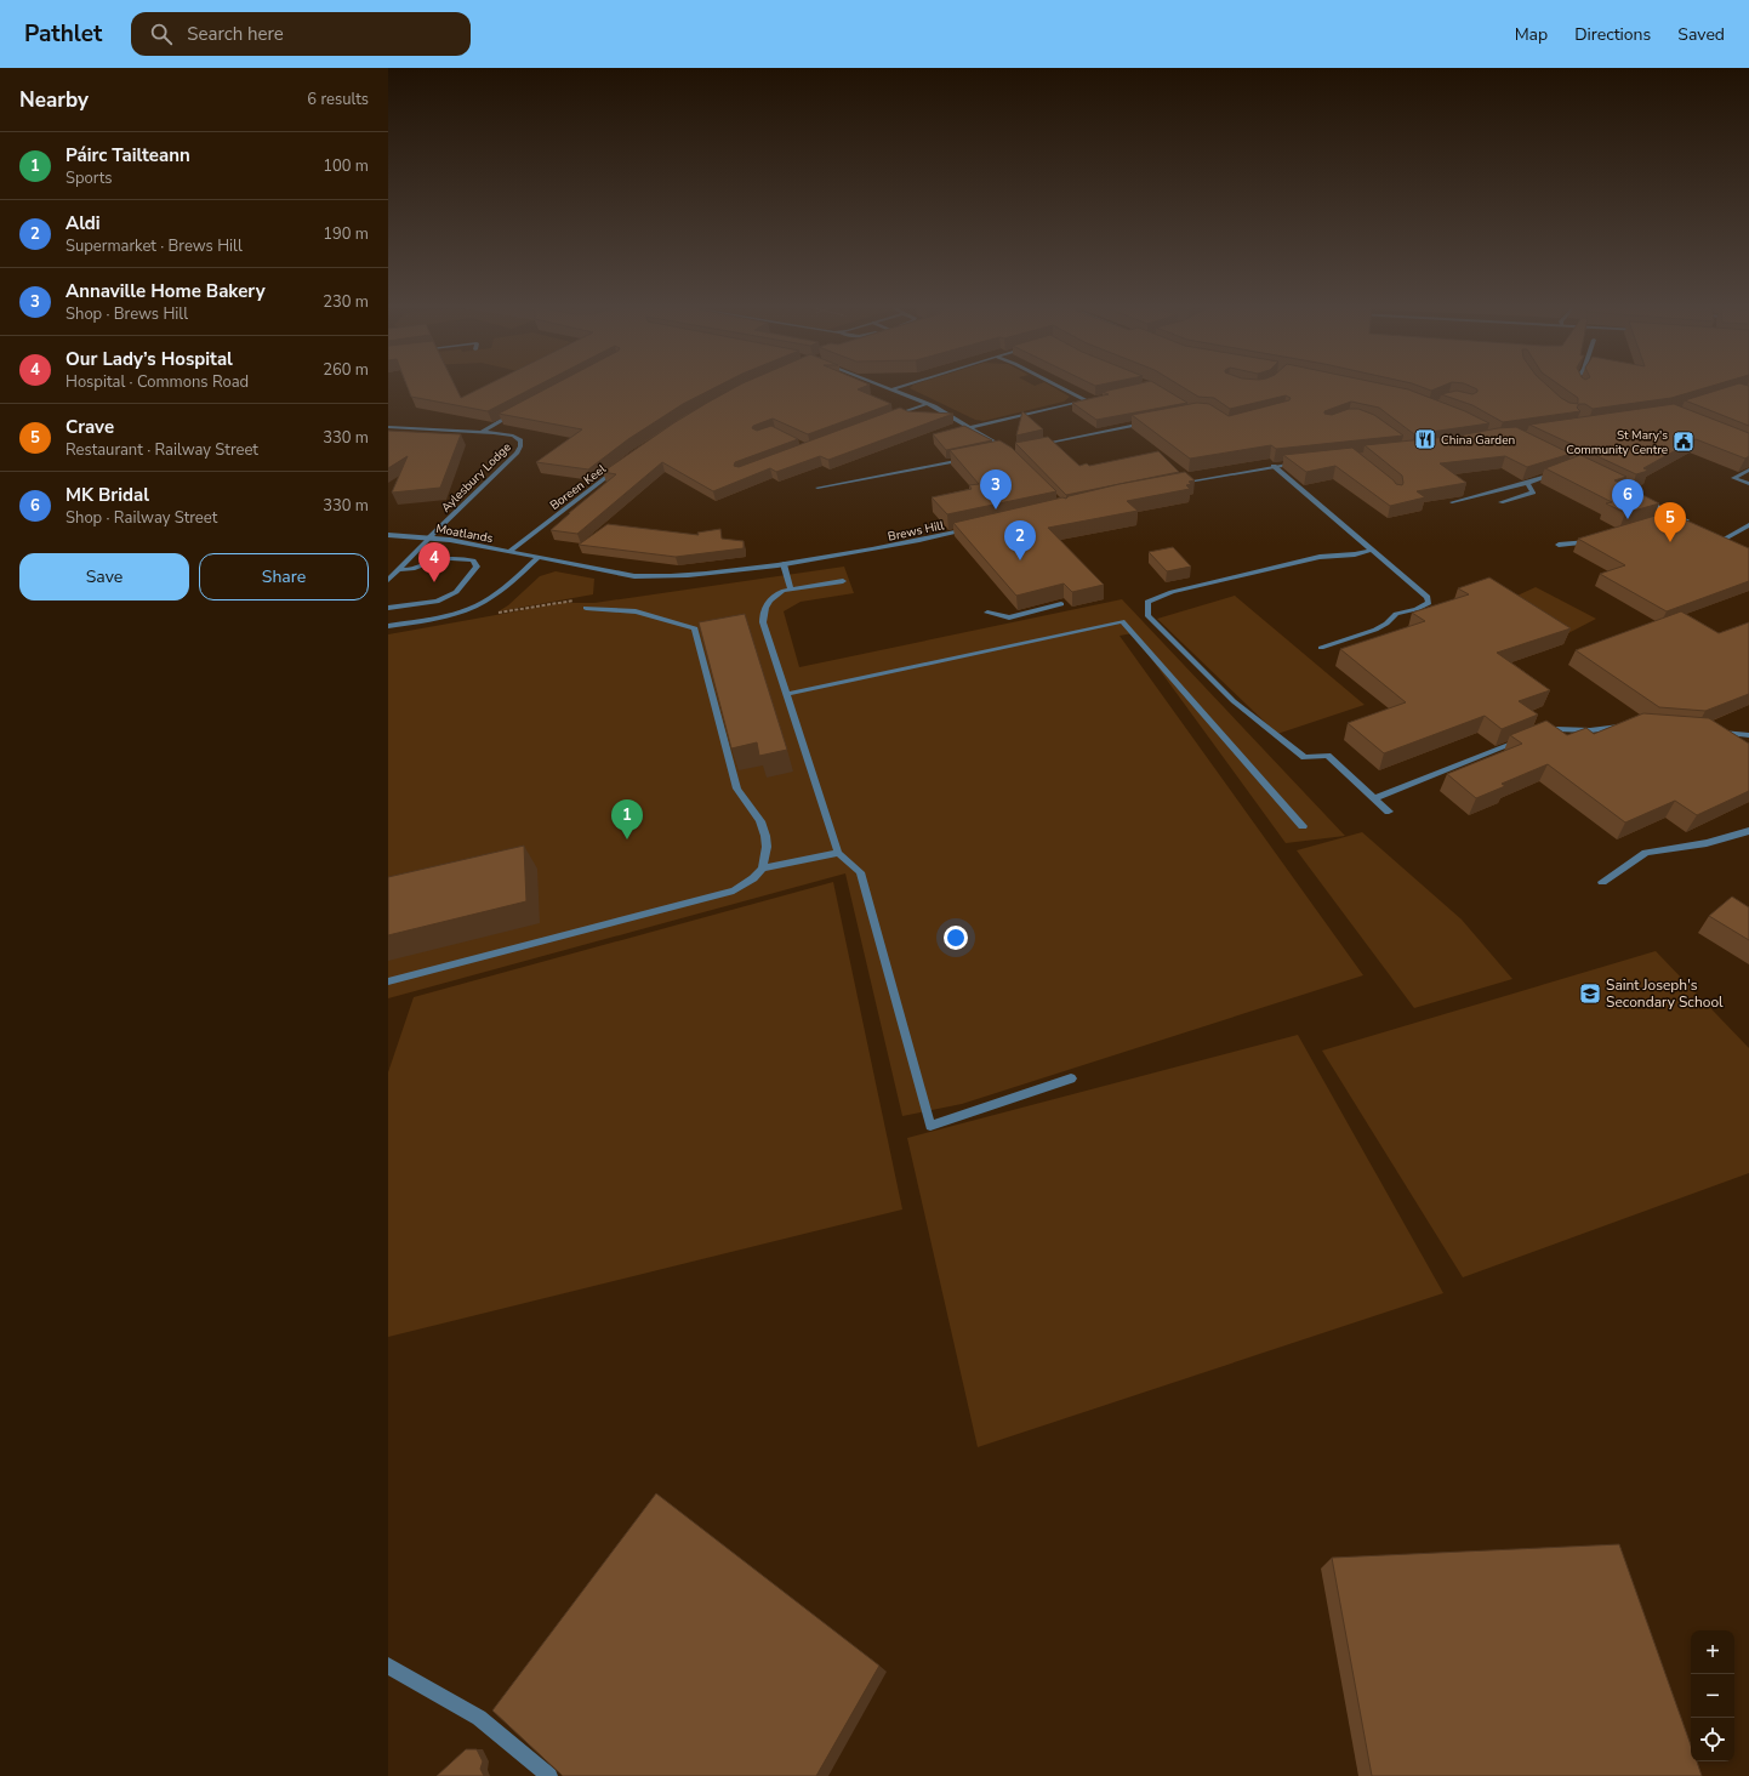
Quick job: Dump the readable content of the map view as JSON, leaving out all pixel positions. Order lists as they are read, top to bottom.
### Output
{
  "streets": {
    "street": [
      "Aylesbury Lodge",
      "Boreen Keel",
      "Brews Hill",
      "Moatlands"
    ]
  },
  "crossings": [
    ["Aylesbury Lodge", "Moatlands"],
    ["Boreen Keel", "Moatlands"],
    ["Brews Hill", "Moatlands"]
  ],
  "places": {
    "restaurant": ["China Garden"],
    "public building": ["St Mary's Community Centre"],
    "school or university": ["Saint Joseph's Secondary School"]
  },
  "page": {
    "header": "Pathlet",
    "search": "Search here",
    "nav": ["Map", "Directions", "Saved"],
    "heading": ["Nearby", "6 results"],
    "list": [
      {
        "mark": "1",
        "name": "Páirc Tailteann",
        "note": "Sports",
        "value": "100 m"
      },
      {
        "mark": "2",
        "name": "Aldi",
        "note": "Supermarket · Brews Hill",
        "value": "190 m"
      },
      {
        "mark": "3",
        "name": "Annaville Home Bakery",
        "note": "Shop · Brews Hill",
        "value": "230 m"
      },
      {
        "mark": "4",
        "name": "Our Lady’s Hospital",
        "note": "Hospital · Commons Road",
        "value": "260 m"
      },
      {
        "mark": "5",
        "name": "Crave",
        "note": "Restaurant · Railway Street",
        "value": "330 m"
      },
      {
        "mark": "6",
        "name": "MK Bridal",
        "note": "Shop · Railway Street",
        "value": "330 m"
      }
    ],
    "pins": [
      "3",
      "6",
      "5",
      "2",
      "4",
      "1"
    ],
    "buttons": ["Save", "Share"],
    "map_buttons": ["+", "−"]
  }
}
